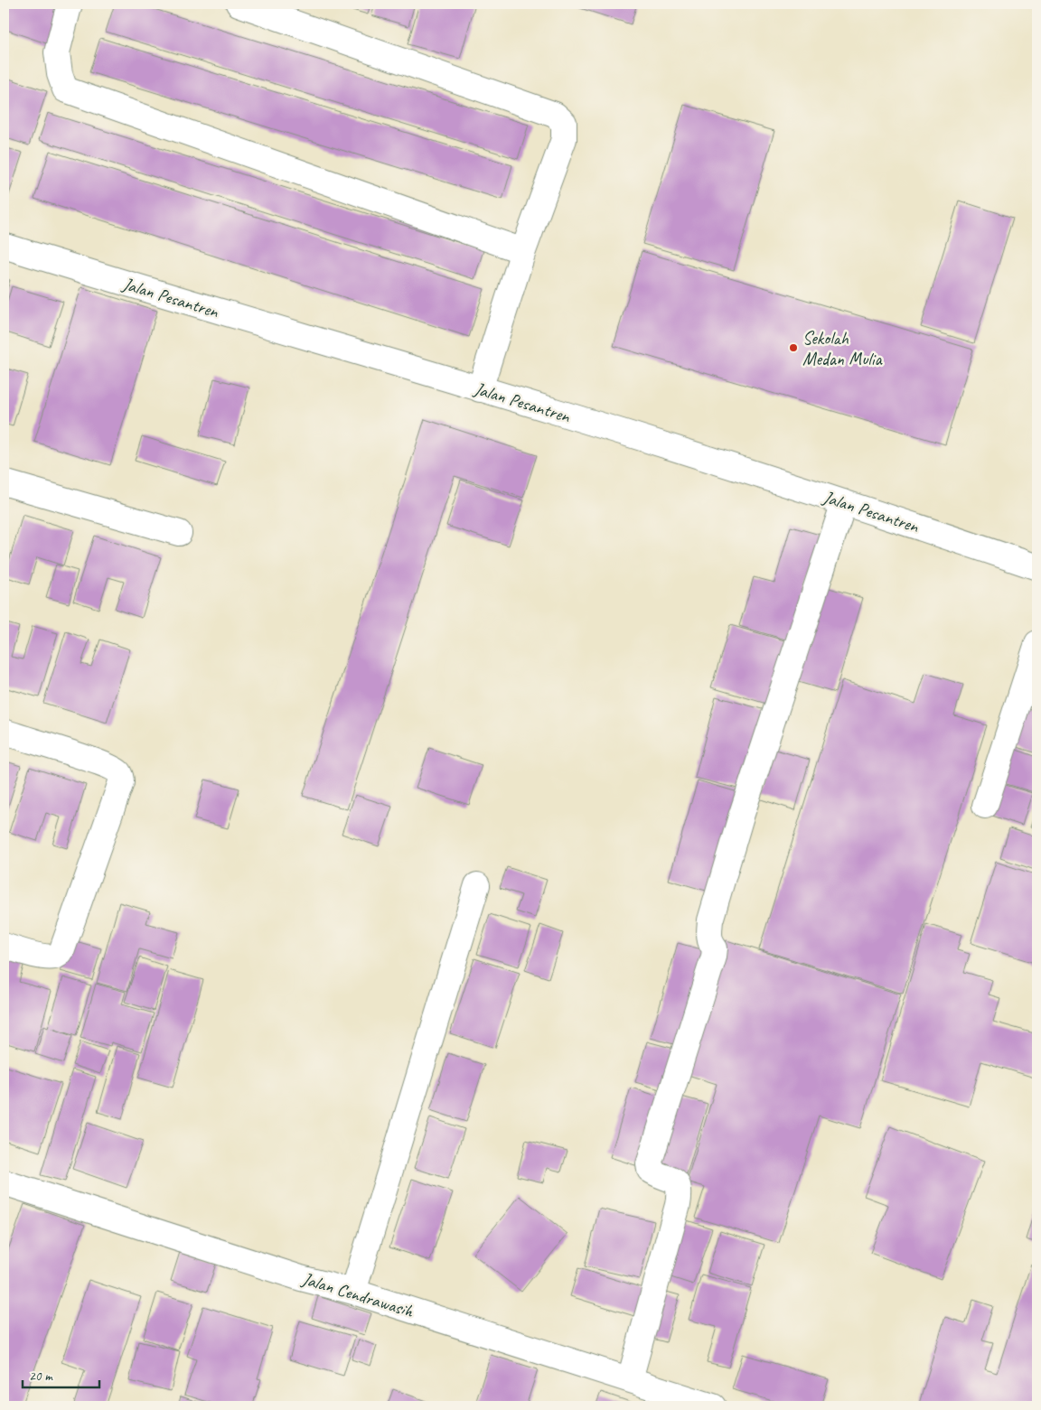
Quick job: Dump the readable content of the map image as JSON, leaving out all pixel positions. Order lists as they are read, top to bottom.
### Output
{
  "streets": {
    "street": ["Jalan Pesantren", "Jalan Cendrawasih"]
  },
  "places": ["Sekolah Medan Mulia"],
  "scale_bar": "20 m"
}
